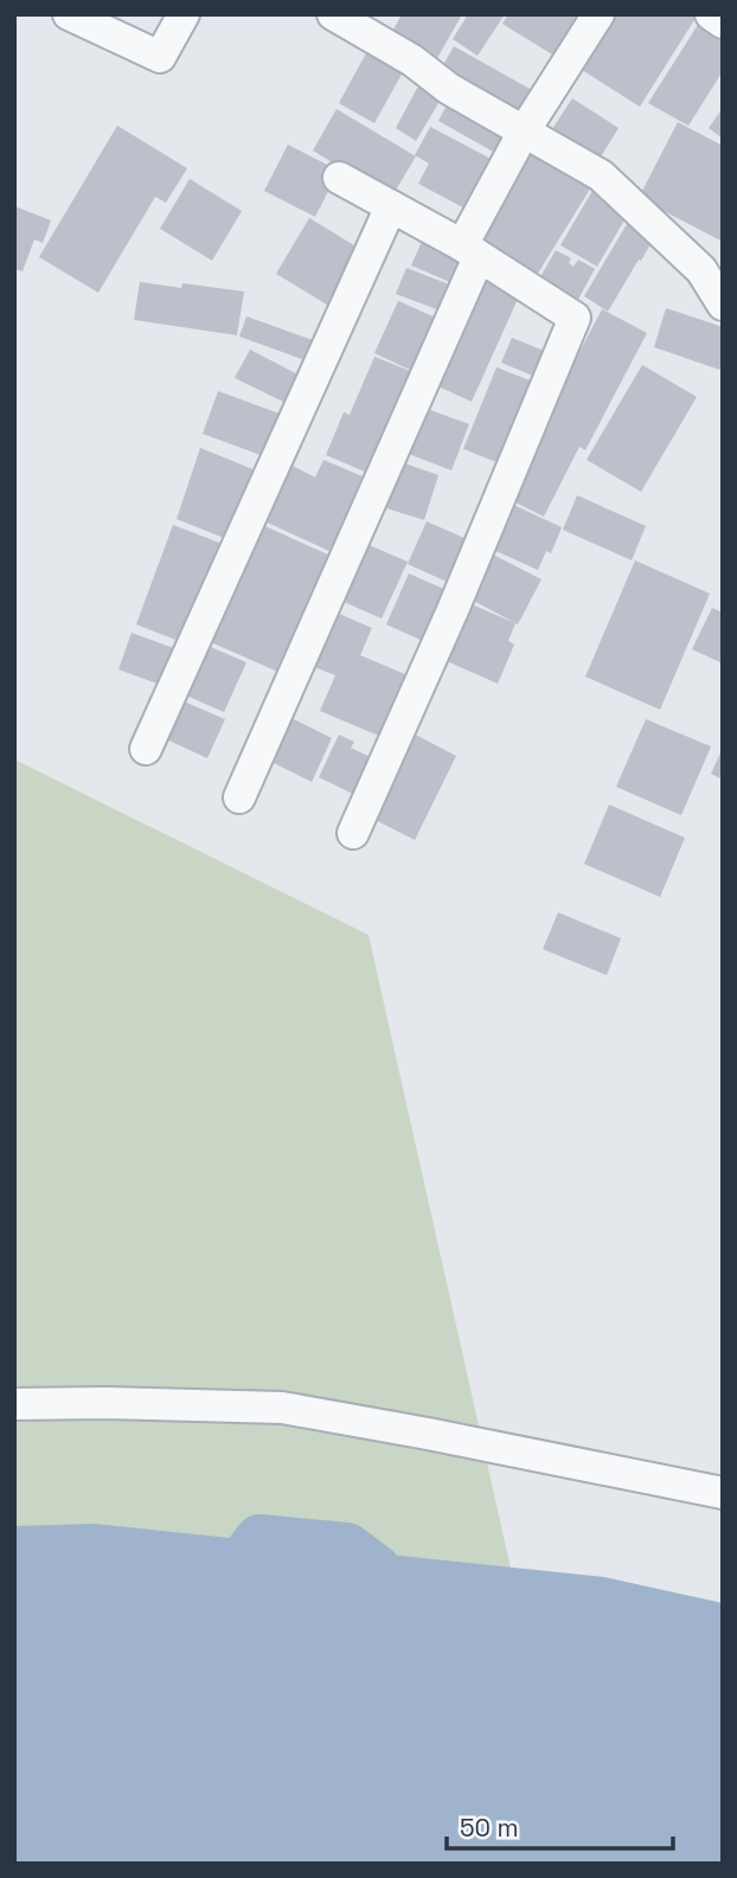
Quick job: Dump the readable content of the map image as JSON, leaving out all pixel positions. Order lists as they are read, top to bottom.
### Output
{
  "scale_bar": "50 m"
}
